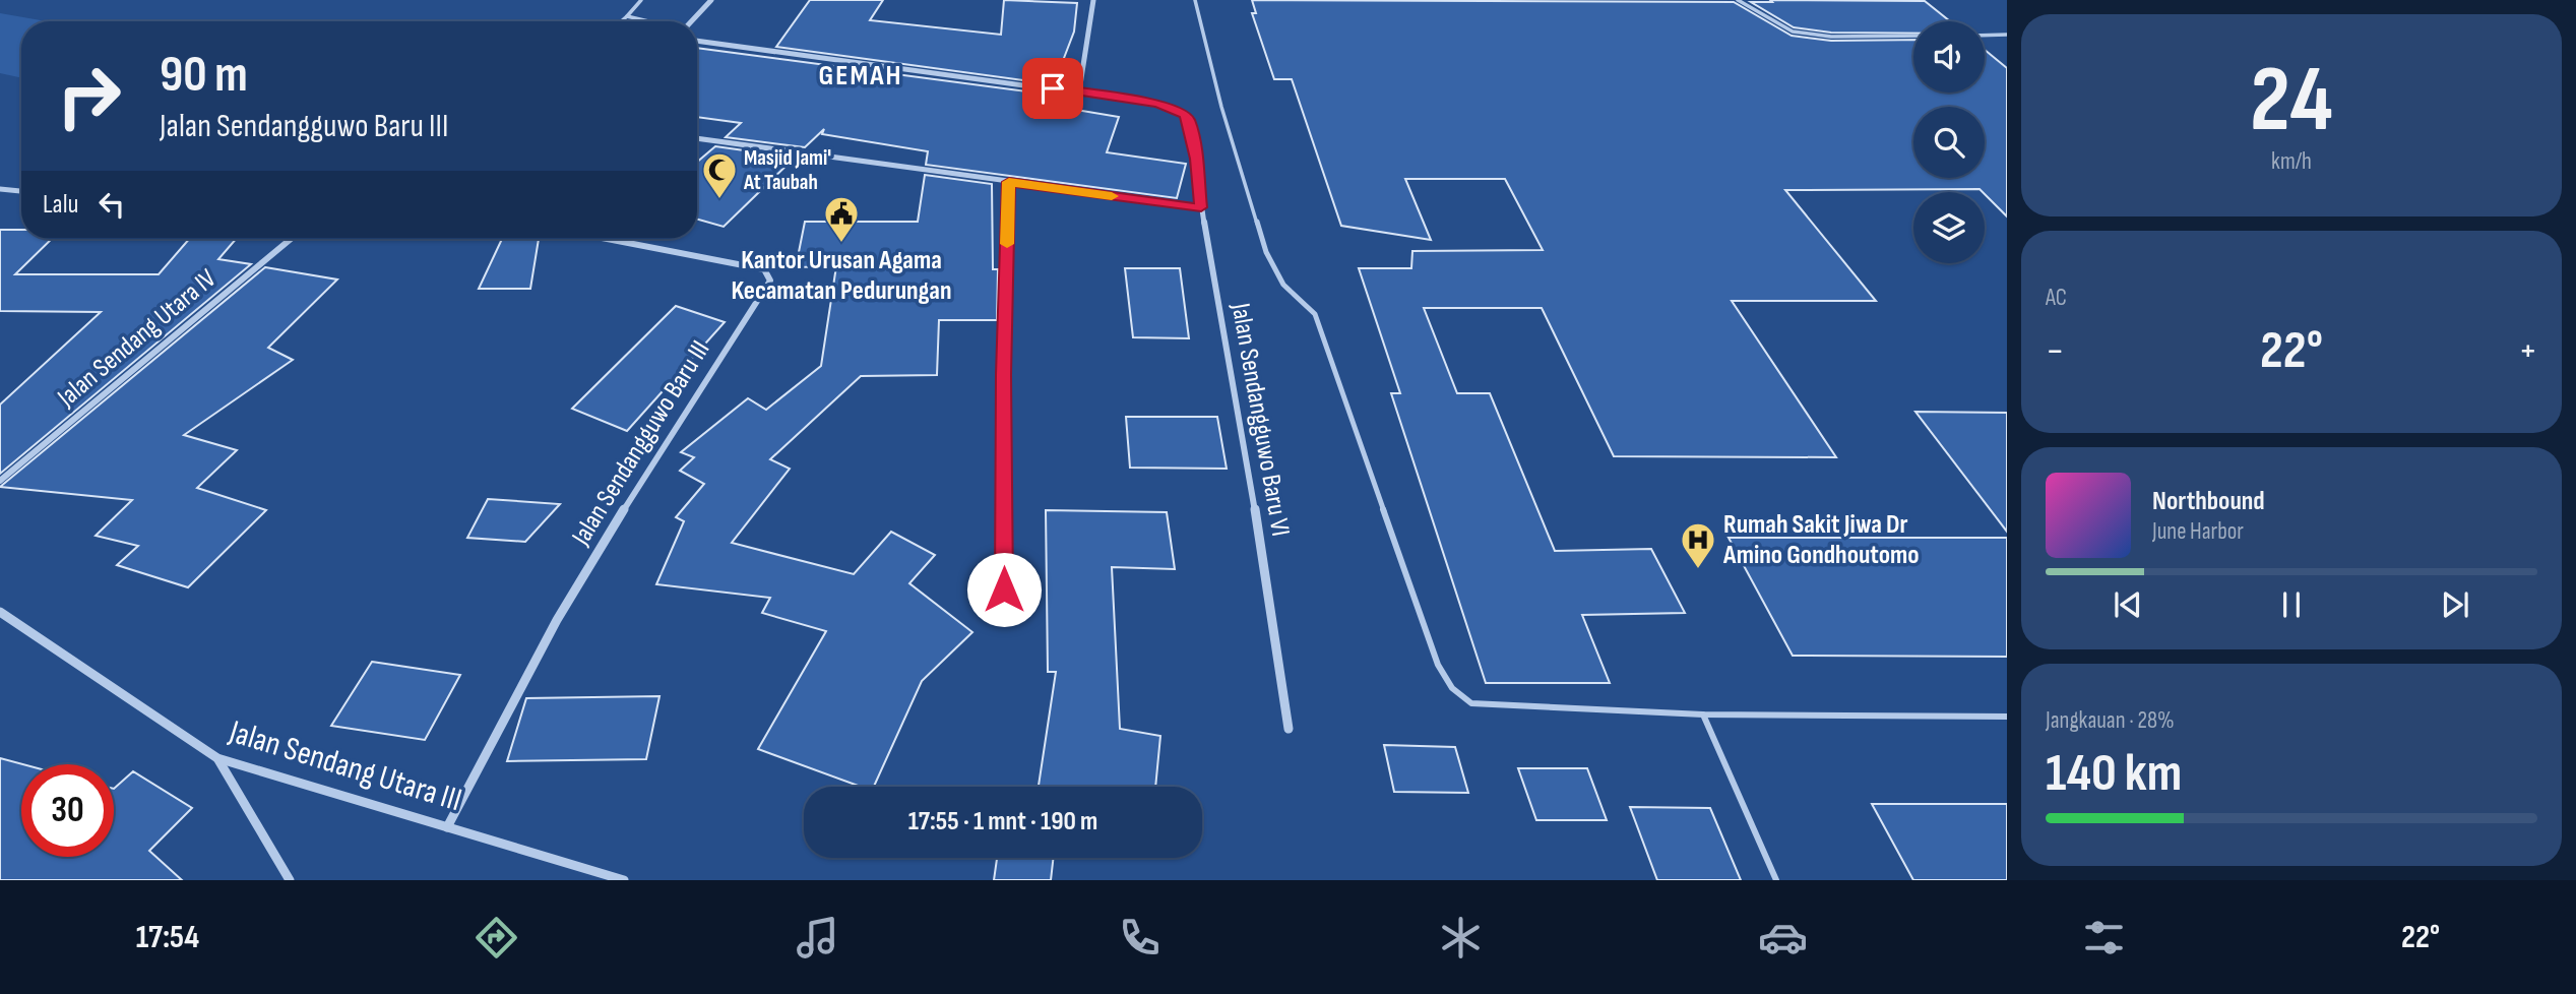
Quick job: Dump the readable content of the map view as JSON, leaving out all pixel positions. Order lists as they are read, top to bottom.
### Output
{
  "streets": {
    "street": [
      "Jalan Sendang Utara IV",
      "Jalan Sendangguwo Baru VI",
      "Jalan Sendangguwo Baru III",
      "Jalan Sendang Utara III"
    ]
  },
  "crossings": [
    ["Jalan Sendangguwo Baru III", "Jalan Sendang Utara III"]
  ],
  "districts": ["GEMAH"],
  "places": {
    "mosque": ["Masjid Jami' At Taubah"],
    "public building": ["Kantor Urusan Agama Kecamatan Pedurungan"],
    "hospital": ["Rumah Sakit Jiwa Dr Amino Gondhoutomo"]
  },
  "page": {
    "tile": [
      ["24", "km/h"],
      "AC",
      ["Jangkauan · 28%", "140 km"]
    ],
    "turn": ["90 m", "Jalan Sendangguwo Baru III"],
    "then": "Lalu",
    "heat": ["−", "22°", "+"],
    "song": ["Northbound", "June Harbor"],
    "limit": "30",
    "trip": "17:55 · 1 mnt · 190 m",
    "tabs": ["17:54", "22°"]
  }
}
